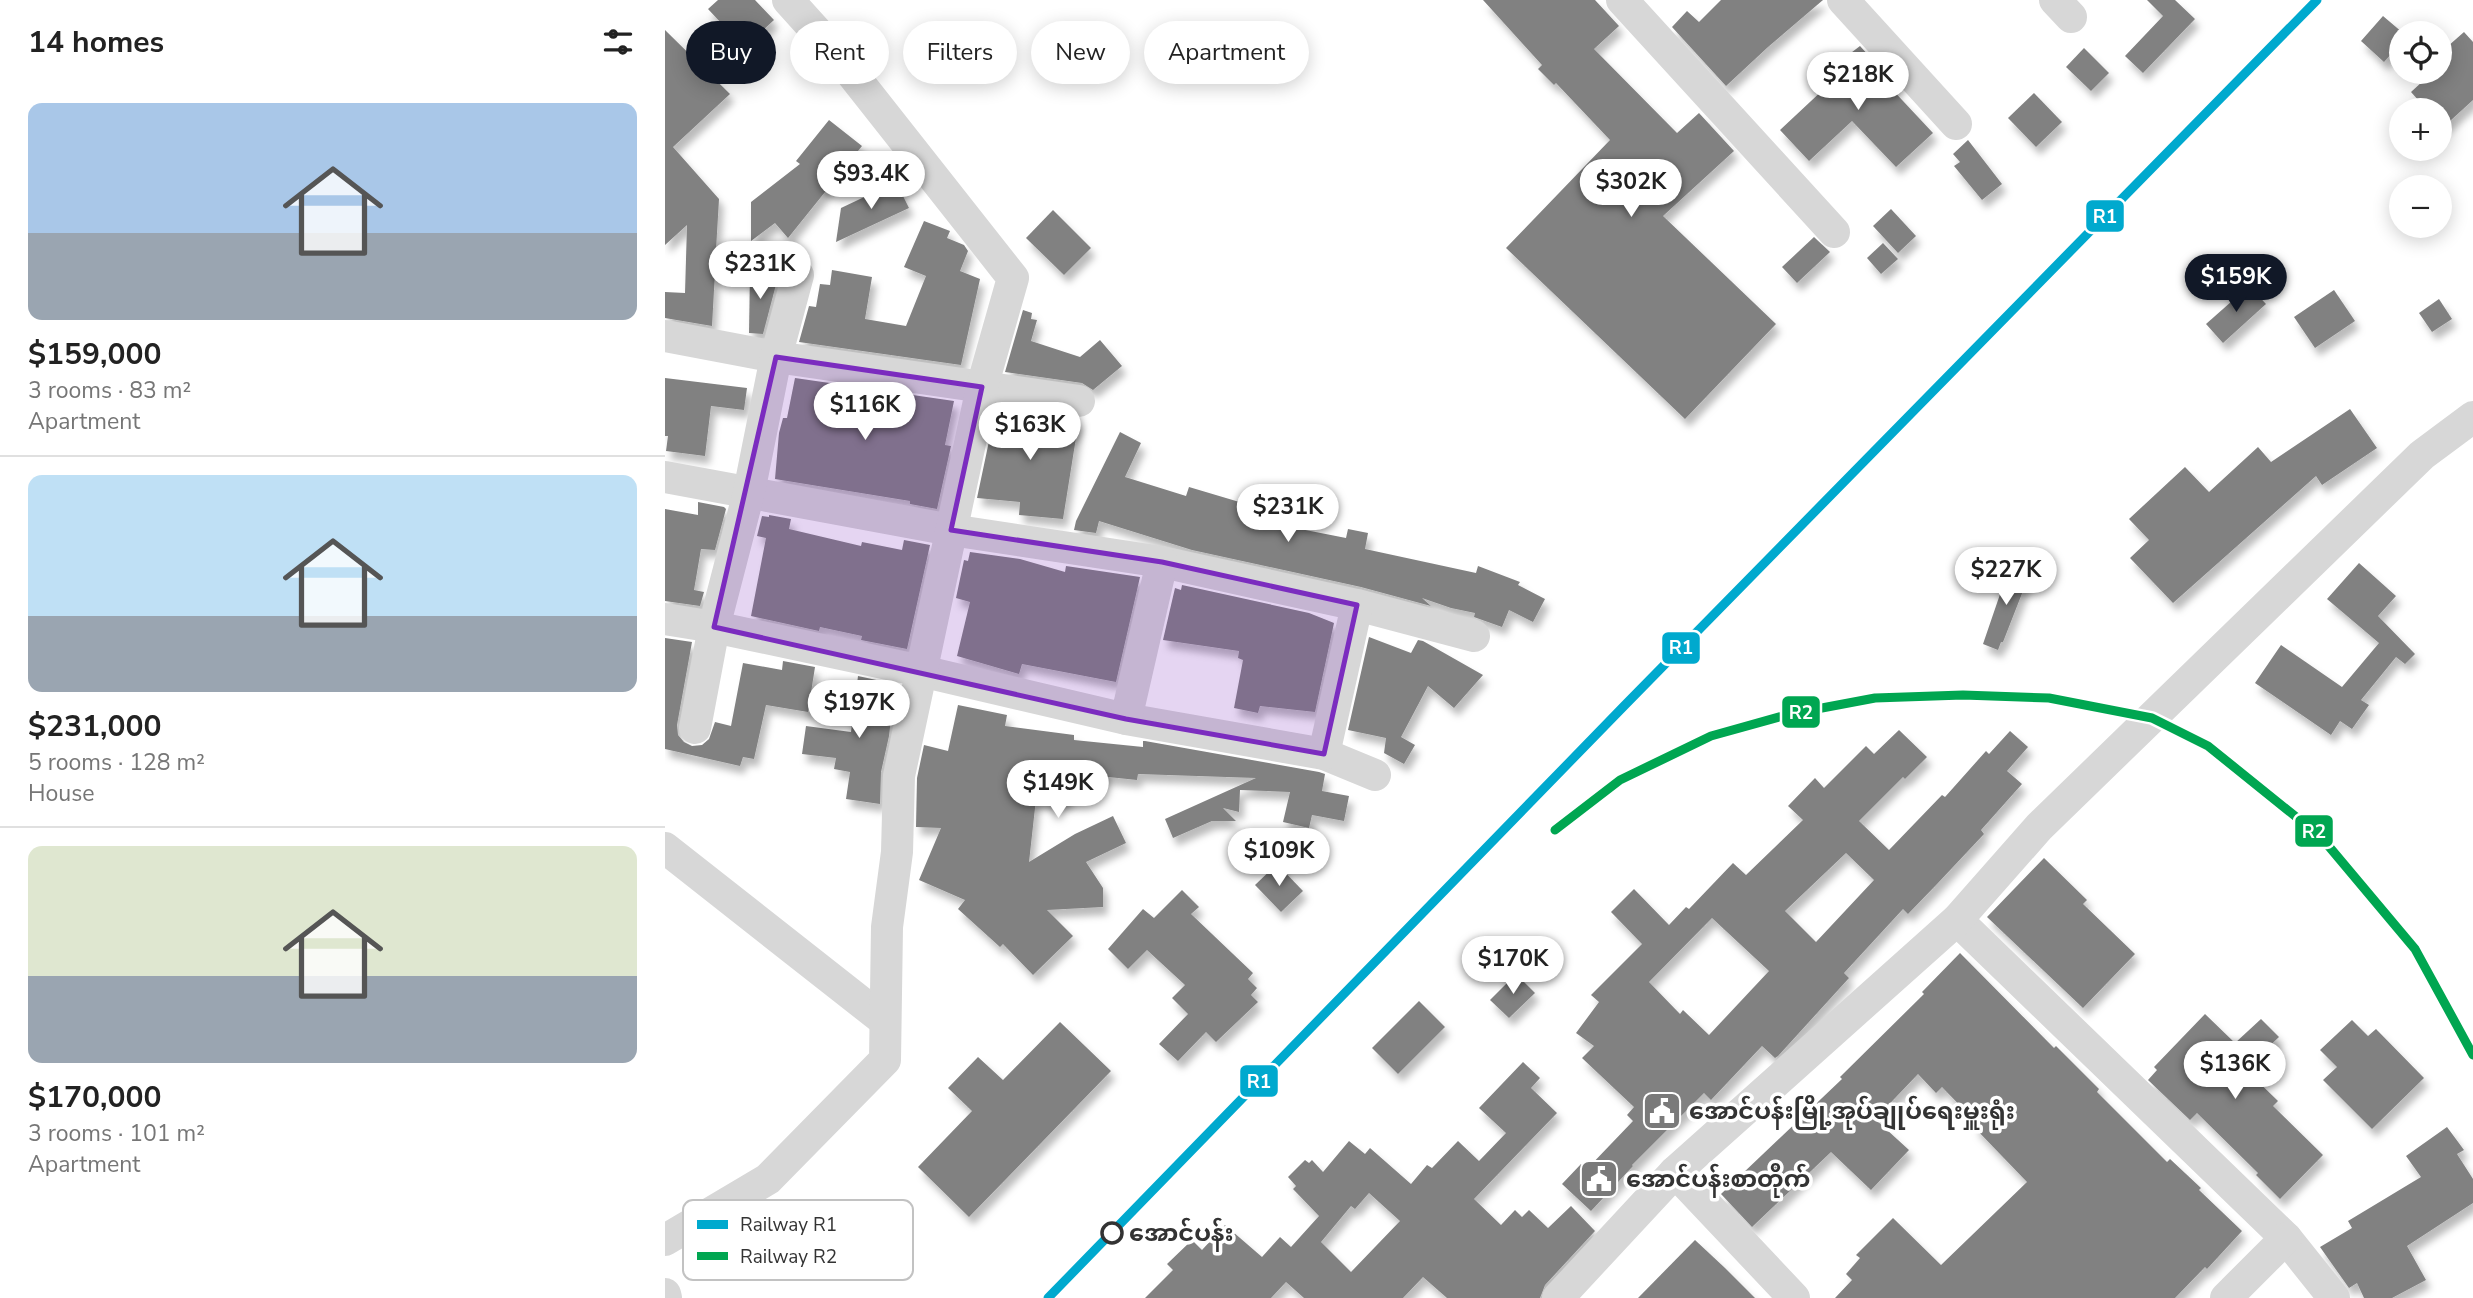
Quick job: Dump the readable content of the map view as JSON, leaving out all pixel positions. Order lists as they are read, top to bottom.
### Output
{
  "places": {
    "public building": ["အောင်ပန်းမြို့အုပ်ချုပ်ရေးမှူးရုံး", "အောင်ပန်းစာတိုက်"],
    "other": ["အောင်ပန်း"]
  },
  "lines": ["rail line R1", "rail line R2"],
  "legend": ["Railway R1", "Railway R2"],
  "page": {
    "heading": "14 homes",
    "map_buttons": ["+", "−"],
    "chip": [
      "Buy",
      "Rent",
      "Filters",
      "New",
      "Apartment"
    ],
    "price": [
      "$218K",
      "$93.4K",
      "$302K",
      "$231K",
      "$159K",
      "$116K",
      "$163K",
      "$231K",
      "$227K",
      "$197K",
      "$149K",
      "$109K",
      "$170K",
      "$136K"
    ],
    "list": [
      {
        "name": "$159,000",
        "note": "3 rooms · 83 m² · Apartment"
      },
      {
        "name": "$231,000",
        "note": "5 rooms · 128 m² · House"
      },
      {
        "name": "$170,000",
        "note": "3 rooms · 101 m² · Apartment"
      }
    ]
  }
}
